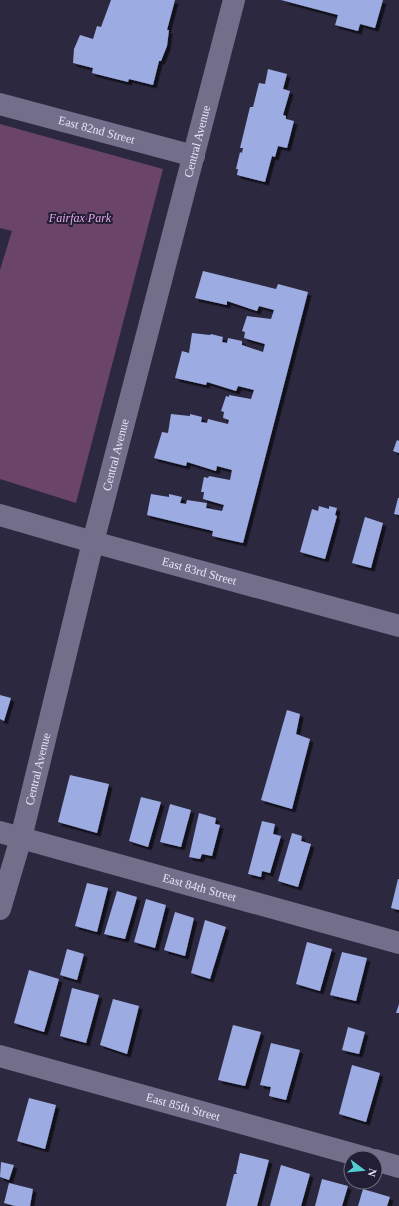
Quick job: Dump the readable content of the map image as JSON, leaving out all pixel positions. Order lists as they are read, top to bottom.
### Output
{
  "streets": {
    "street": [
      "East 82nd Street",
      "Central Avenue",
      "East 83rd Street",
      "East 84th Street",
      "East 85th Street"
    ]
  },
  "crossings": [
    ["East 82nd Street", "Central Avenue"],
    ["Central Avenue", "East 83rd Street"],
    ["Central Avenue", "East 84th Street"]
  ],
  "parks": ["Fairfax Park"],
  "north": "right"
}
